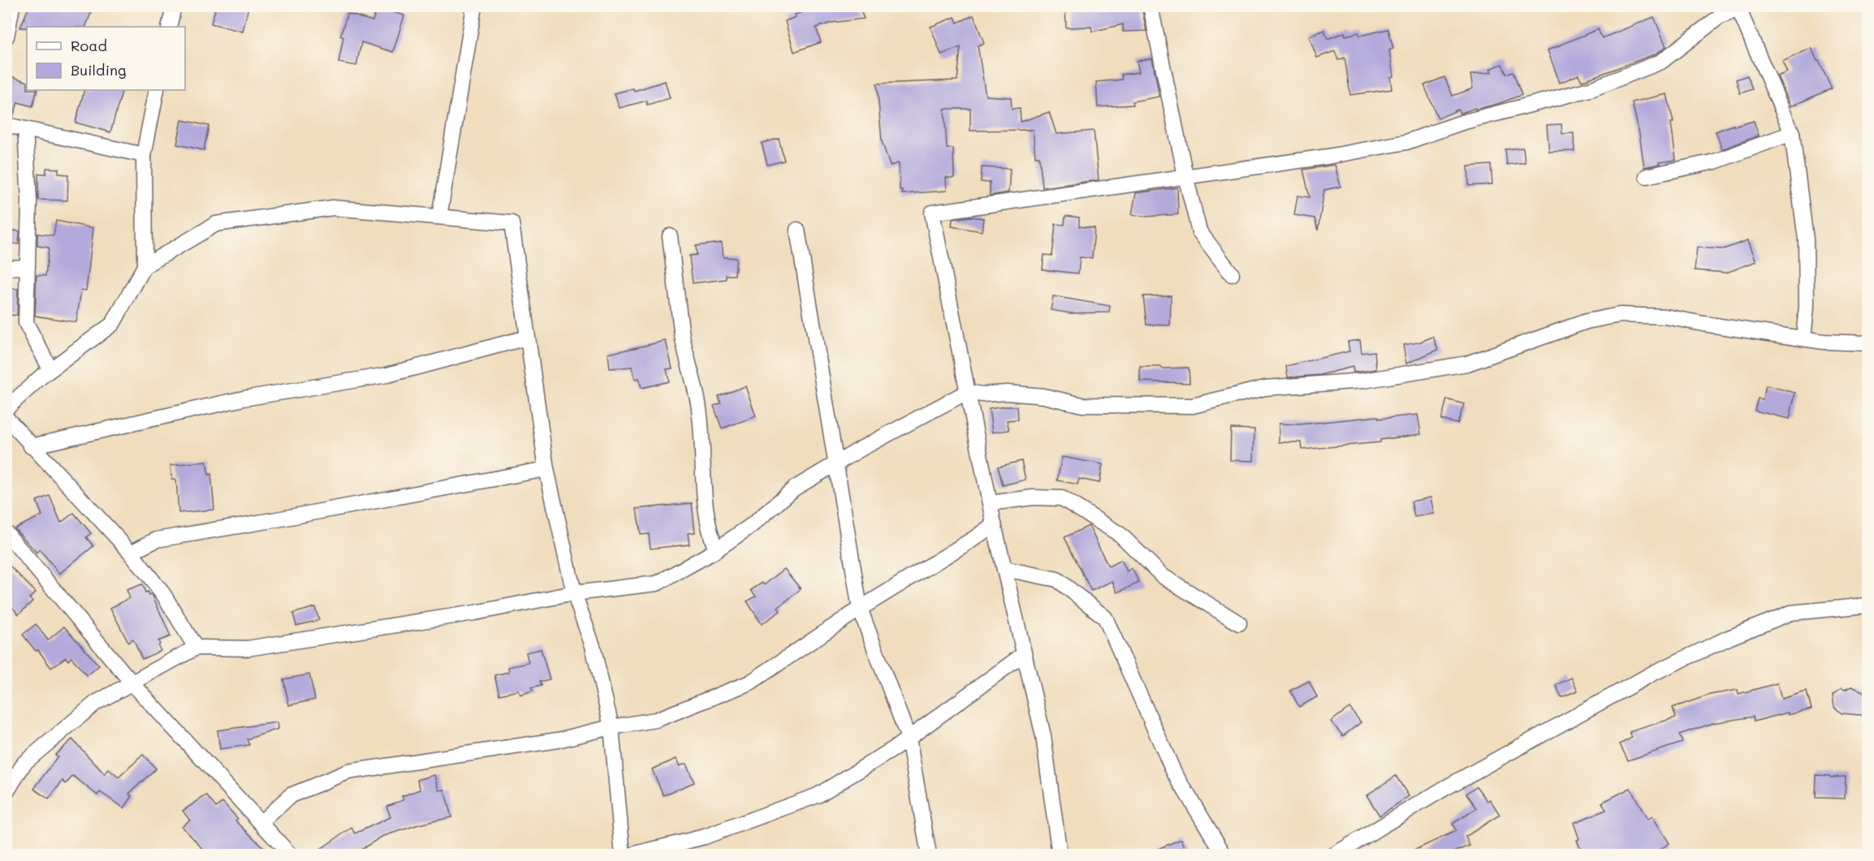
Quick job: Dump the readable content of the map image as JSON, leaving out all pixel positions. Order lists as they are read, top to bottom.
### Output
{
  "legend": ["Road", "Building"]
}
